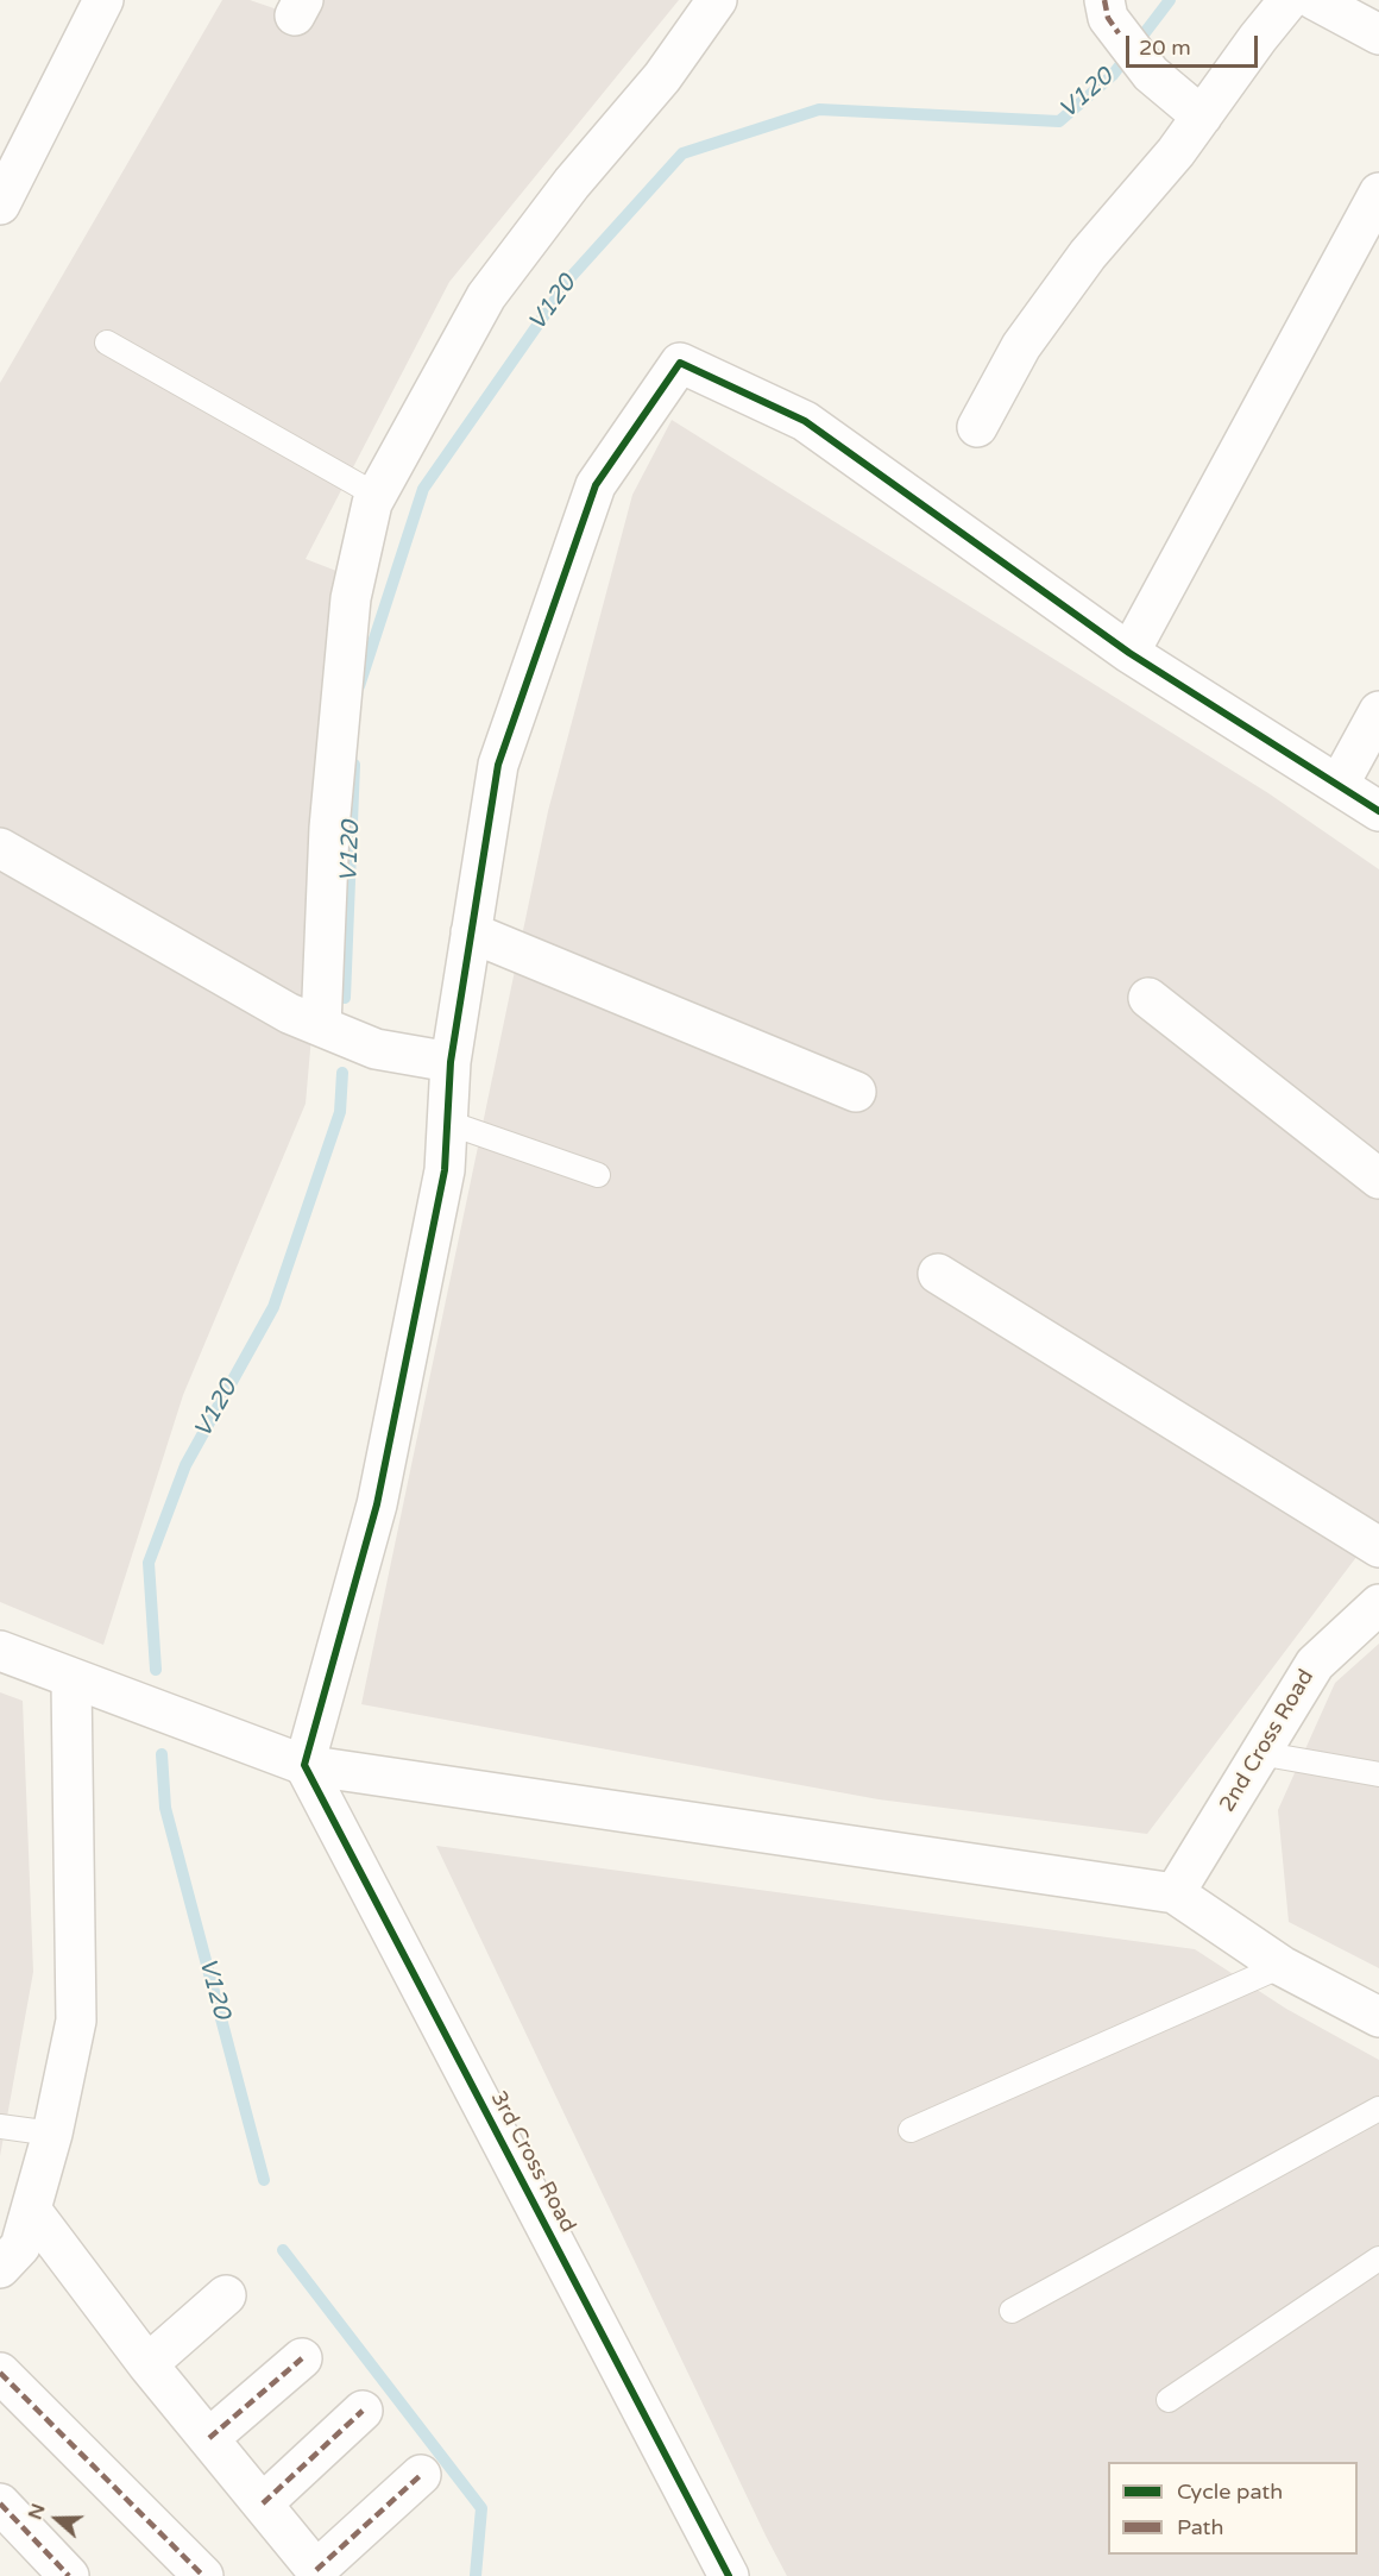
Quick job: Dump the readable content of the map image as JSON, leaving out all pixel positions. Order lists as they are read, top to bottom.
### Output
{
  "streets": {
    "street": ["2nd Cross Road", "3rd Cross Road"]
  },
  "water": ["V120"],
  "legend": ["Cycle path", "Path"],
  "scale_bar": "20 m",
  "north": "left"
}
